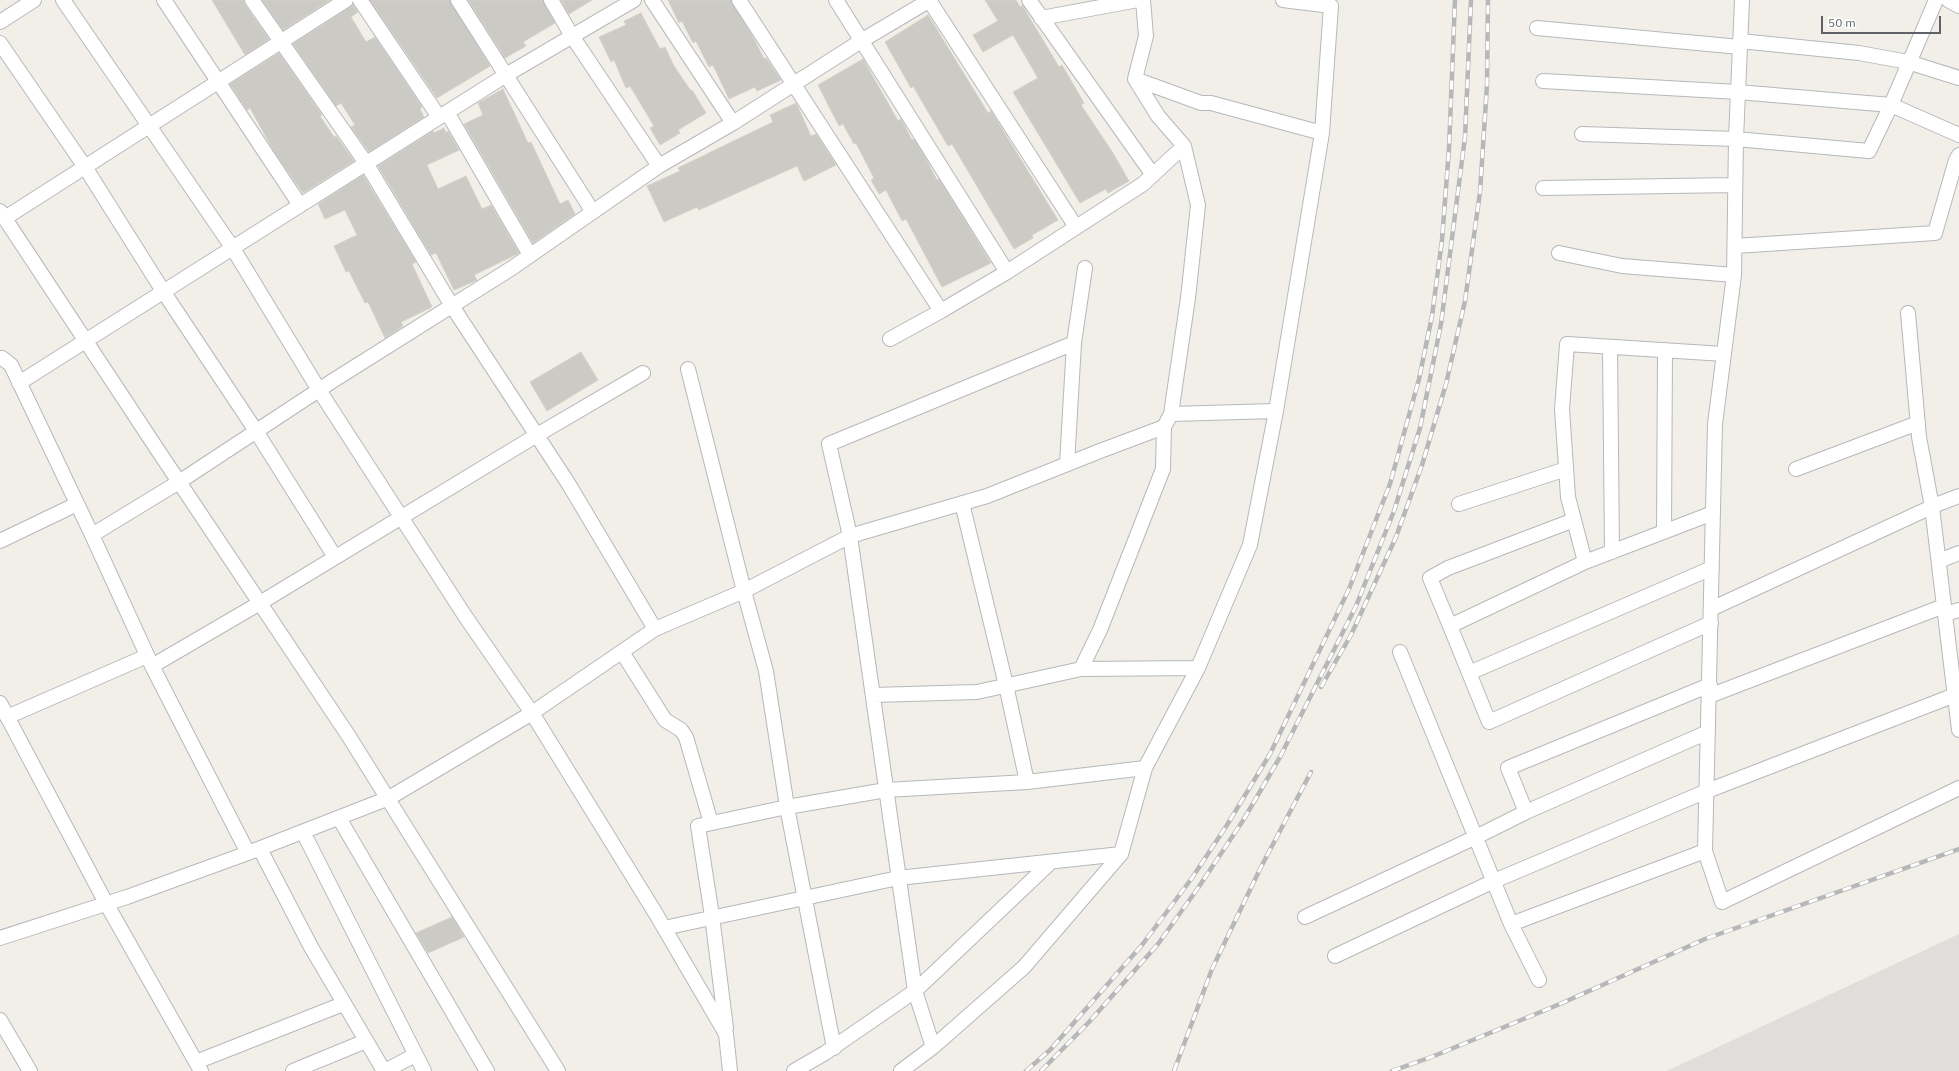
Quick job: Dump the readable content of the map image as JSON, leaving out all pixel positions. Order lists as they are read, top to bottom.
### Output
{
  "scale_bar": "50 m"
}
